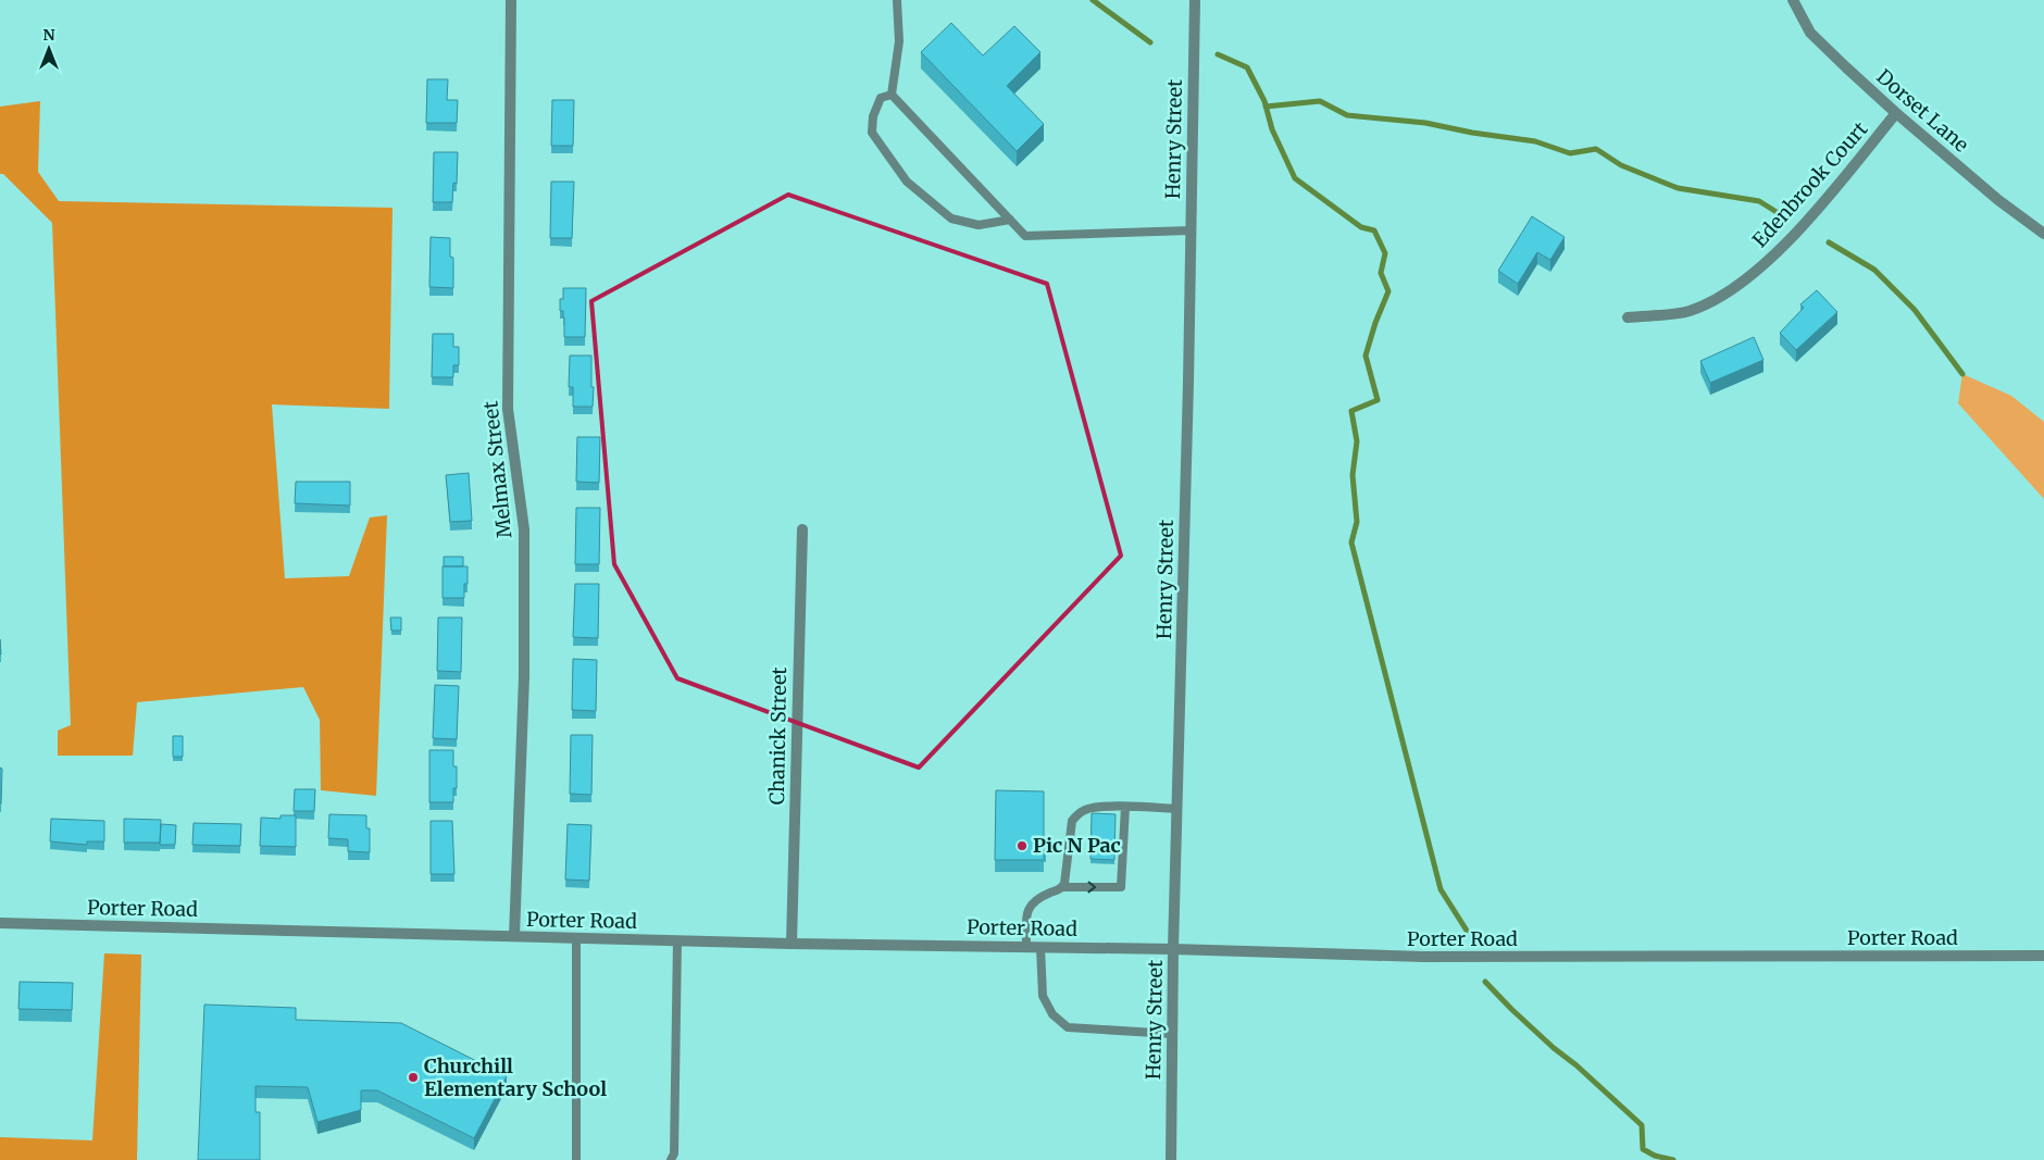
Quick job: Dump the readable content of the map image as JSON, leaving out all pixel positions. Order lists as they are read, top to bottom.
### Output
{
  "streets": {
    "street": [
      "Dorset Lane",
      "Henry Street",
      "Edenbrook Court",
      "Melmax Street",
      "Chanick Street",
      "Porter Road"
    ]
  },
  "crossings": [
    ["Dorset Lane", "Edenbrook Court"],
    ["Henry Street", "Porter Road"],
    ["Melmax Street", "Porter Road"],
    ["Chanick Street", "Porter Road"]
  ],
  "places": ["Pic N Pac", "Churchill Elementary School"],
  "north": "top"
}
